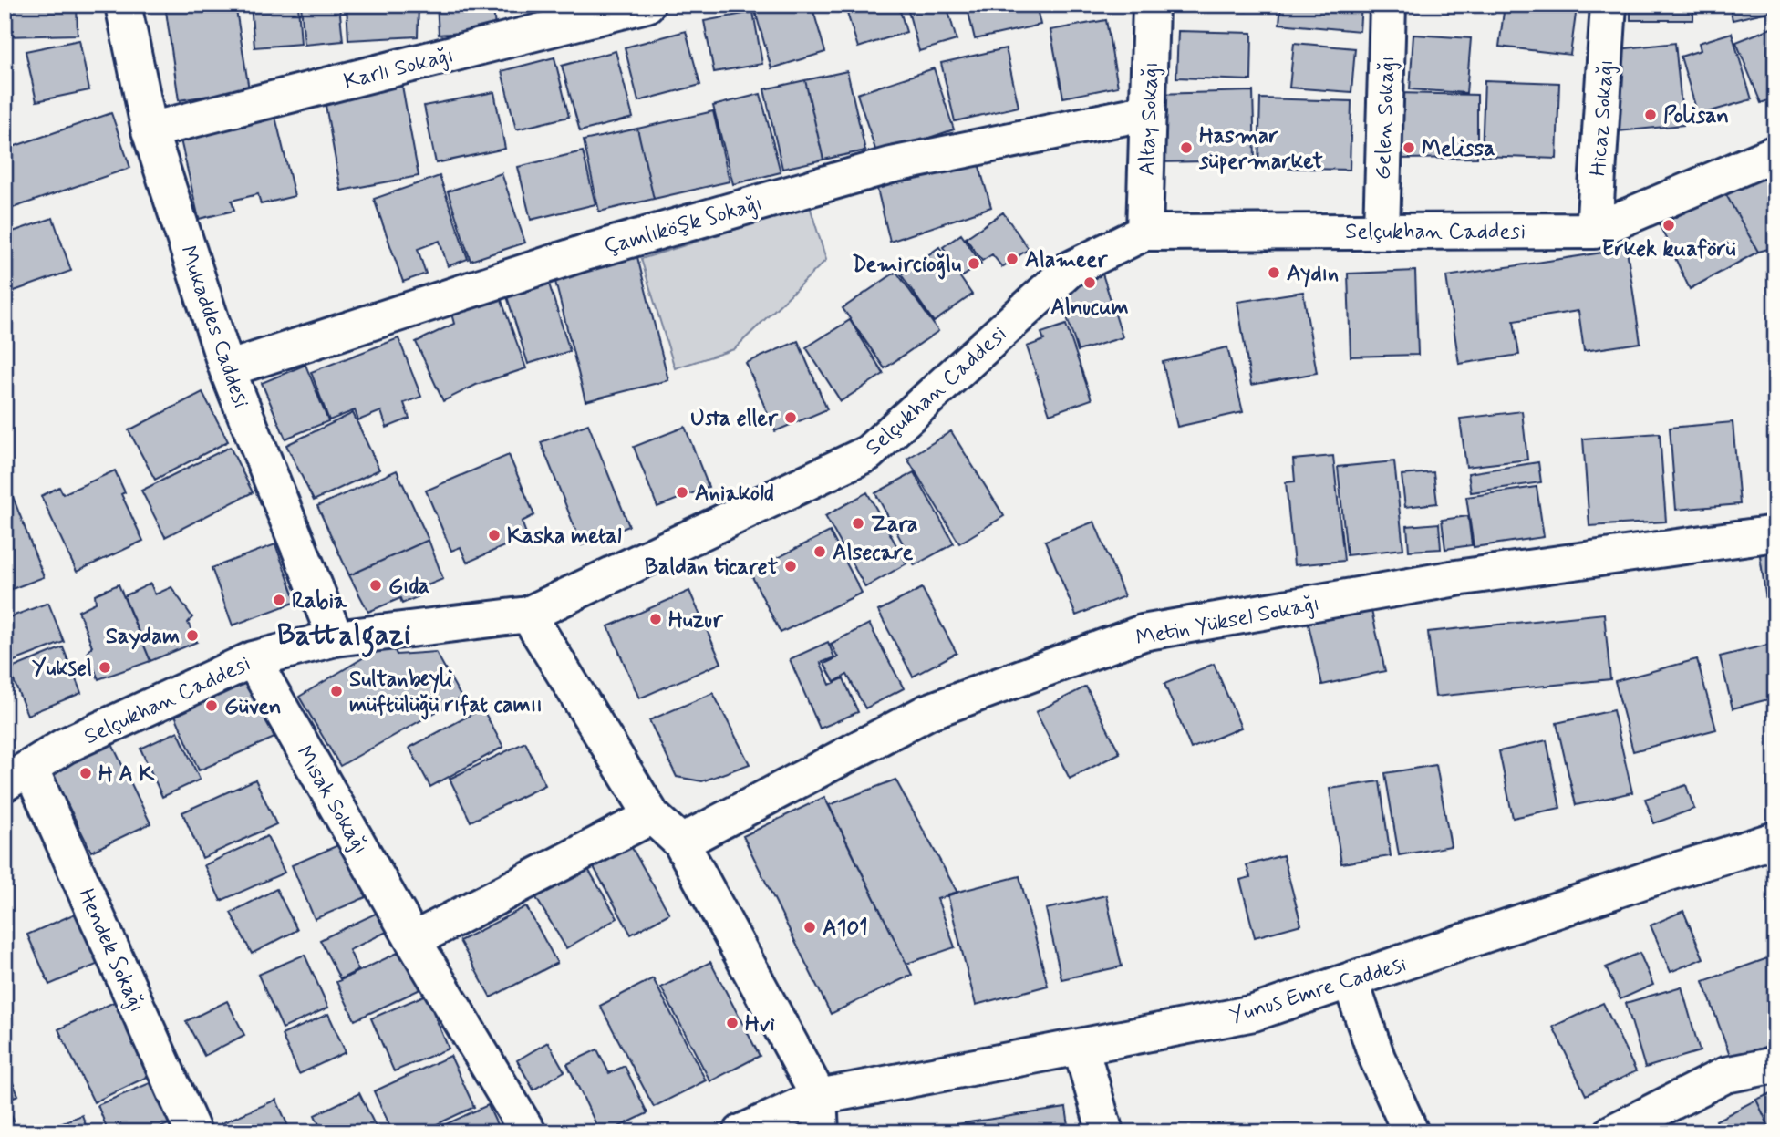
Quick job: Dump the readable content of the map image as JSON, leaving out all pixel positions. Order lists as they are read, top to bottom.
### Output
{
  "streets": {
    "street": [
      "Karlı Sokağı",
      "Gelen Sokağı",
      "Hicaz Sokağı",
      "Altay Sokağı",
      "Çamlıköşk Sokağı",
      "Selçukhan Caddesi",
      "Mukaddes Caddesi",
      "Metin Yüksel Sokağı",
      "Misak Sokağı",
      "Hendek Sokağı",
      "Yunus Emre Caddesi"
    ]
  },
  "crossings": [
    ["Karlı Sokağı", "Mukaddes Caddesi"],
    ["Gelen Sokağı", "Selçukhan Caddesi"],
    ["Hicaz Sokağı", "Selçukhan Caddesi"],
    ["Altay Sokağı", "Çamlıköşk Sokağı"],
    ["Altay Sokağı", "Selçukhan Caddesi"],
    ["Çamlıköşk Sokağı", "Mukaddes Caddesi"],
    ["Selçukhan Caddesi", "Mukaddes Caddesi"],
    ["Selçukhan Caddesi", "Misak Sokağı"],
    ["Selçukhan Caddesi", "Hendek Sokağı"]
  ],
  "districts": ["Battalgazi"],
  "places": [
    "Polisan",
    "Hasmar süpermarket",
    "Melissa",
    "Erkek kuaförü",
    "Alameer",
    "Demircioğlu",
    "Aydın",
    "Alnucum",
    "Usta eller",
    "Aniakold",
    "Zara",
    "Kaska metal",
    "Alsecare",
    "Baldan ticaret",
    "Gıda",
    "Rabia",
    "Huzur",
    "Saydam",
    "Yuksel",
    "Sultanbeyli müftülüğü rıfat camıı",
    "Güven",
    "H A K",
    "A101",
    "Hvi"
  ]
}
